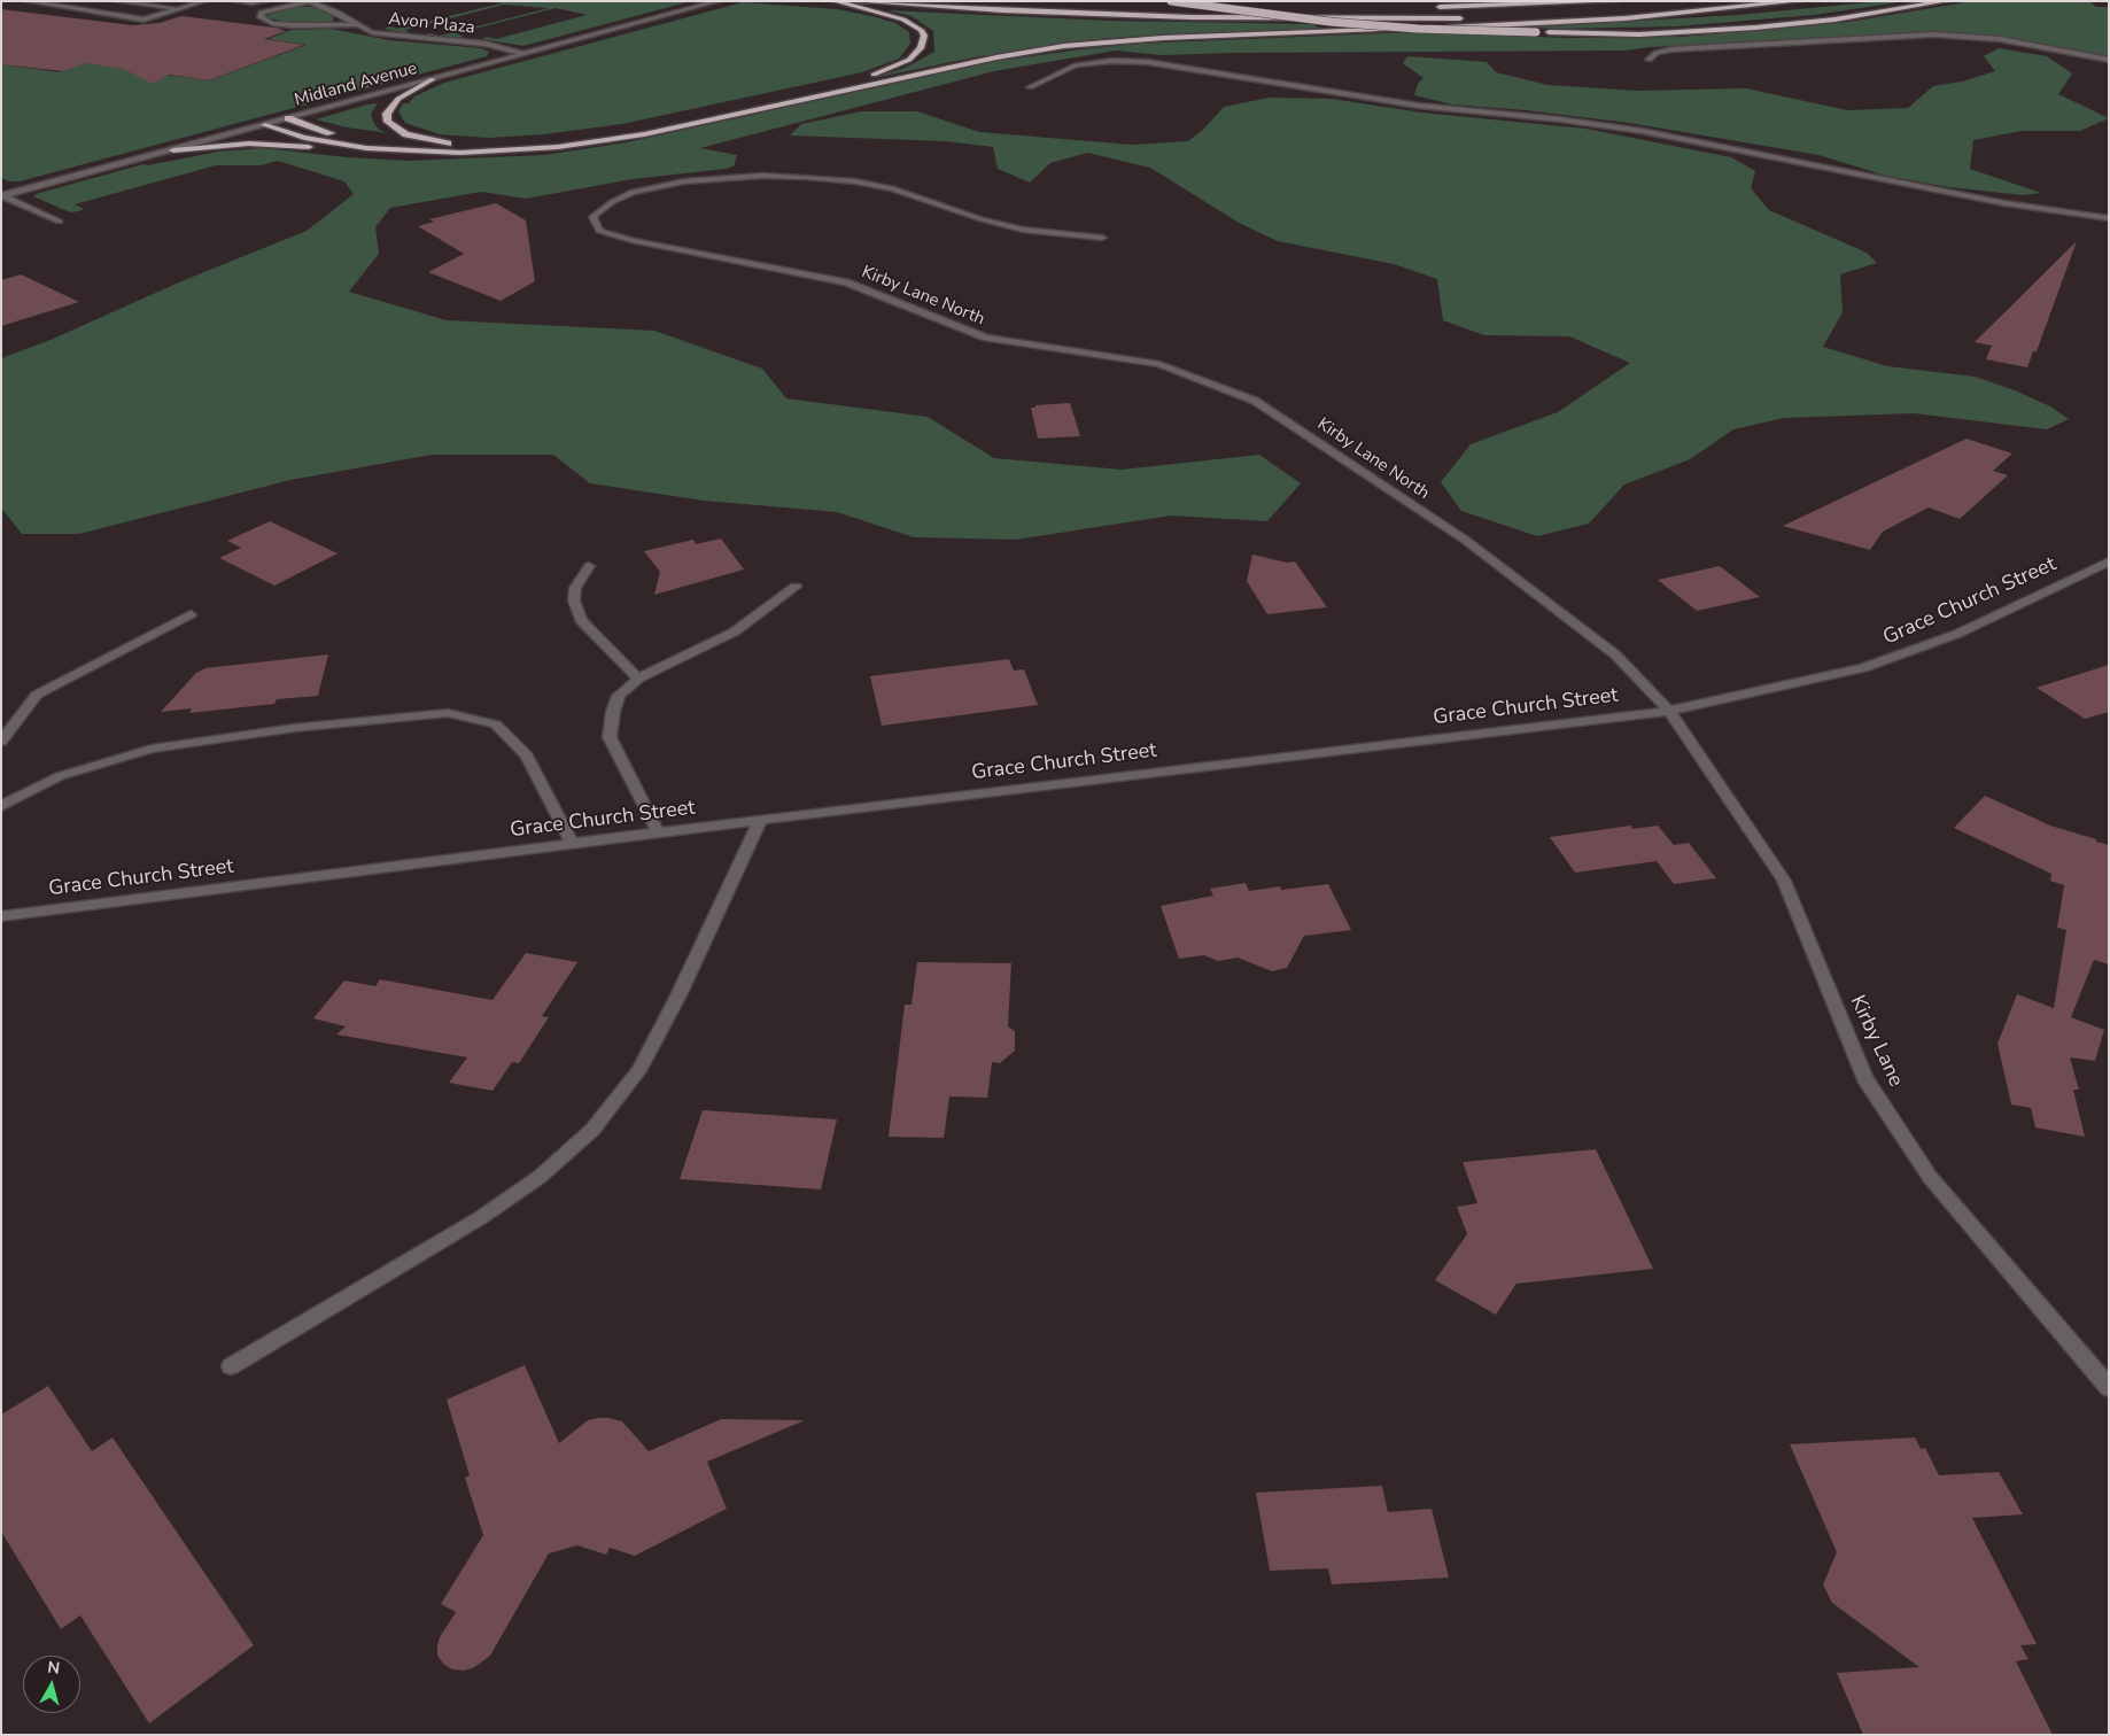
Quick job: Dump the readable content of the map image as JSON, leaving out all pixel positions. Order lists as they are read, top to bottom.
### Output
{
  "streets": {
    "street": [
      "Avon Plaza",
      "Midland Avenue",
      "Kirby Lane North",
      "Grace Church Street",
      "Kirby Lane"
    ]
  },
  "crossings": [
    ["Avon Plaza", "Midland Avenue"],
    ["Kirby Lane North", "Grace Church Street"],
    ["Kirby Lane North", "Kirby Lane"],
    ["Grace Church Street", "Kirby Lane"]
  ],
  "north": "top"
}
